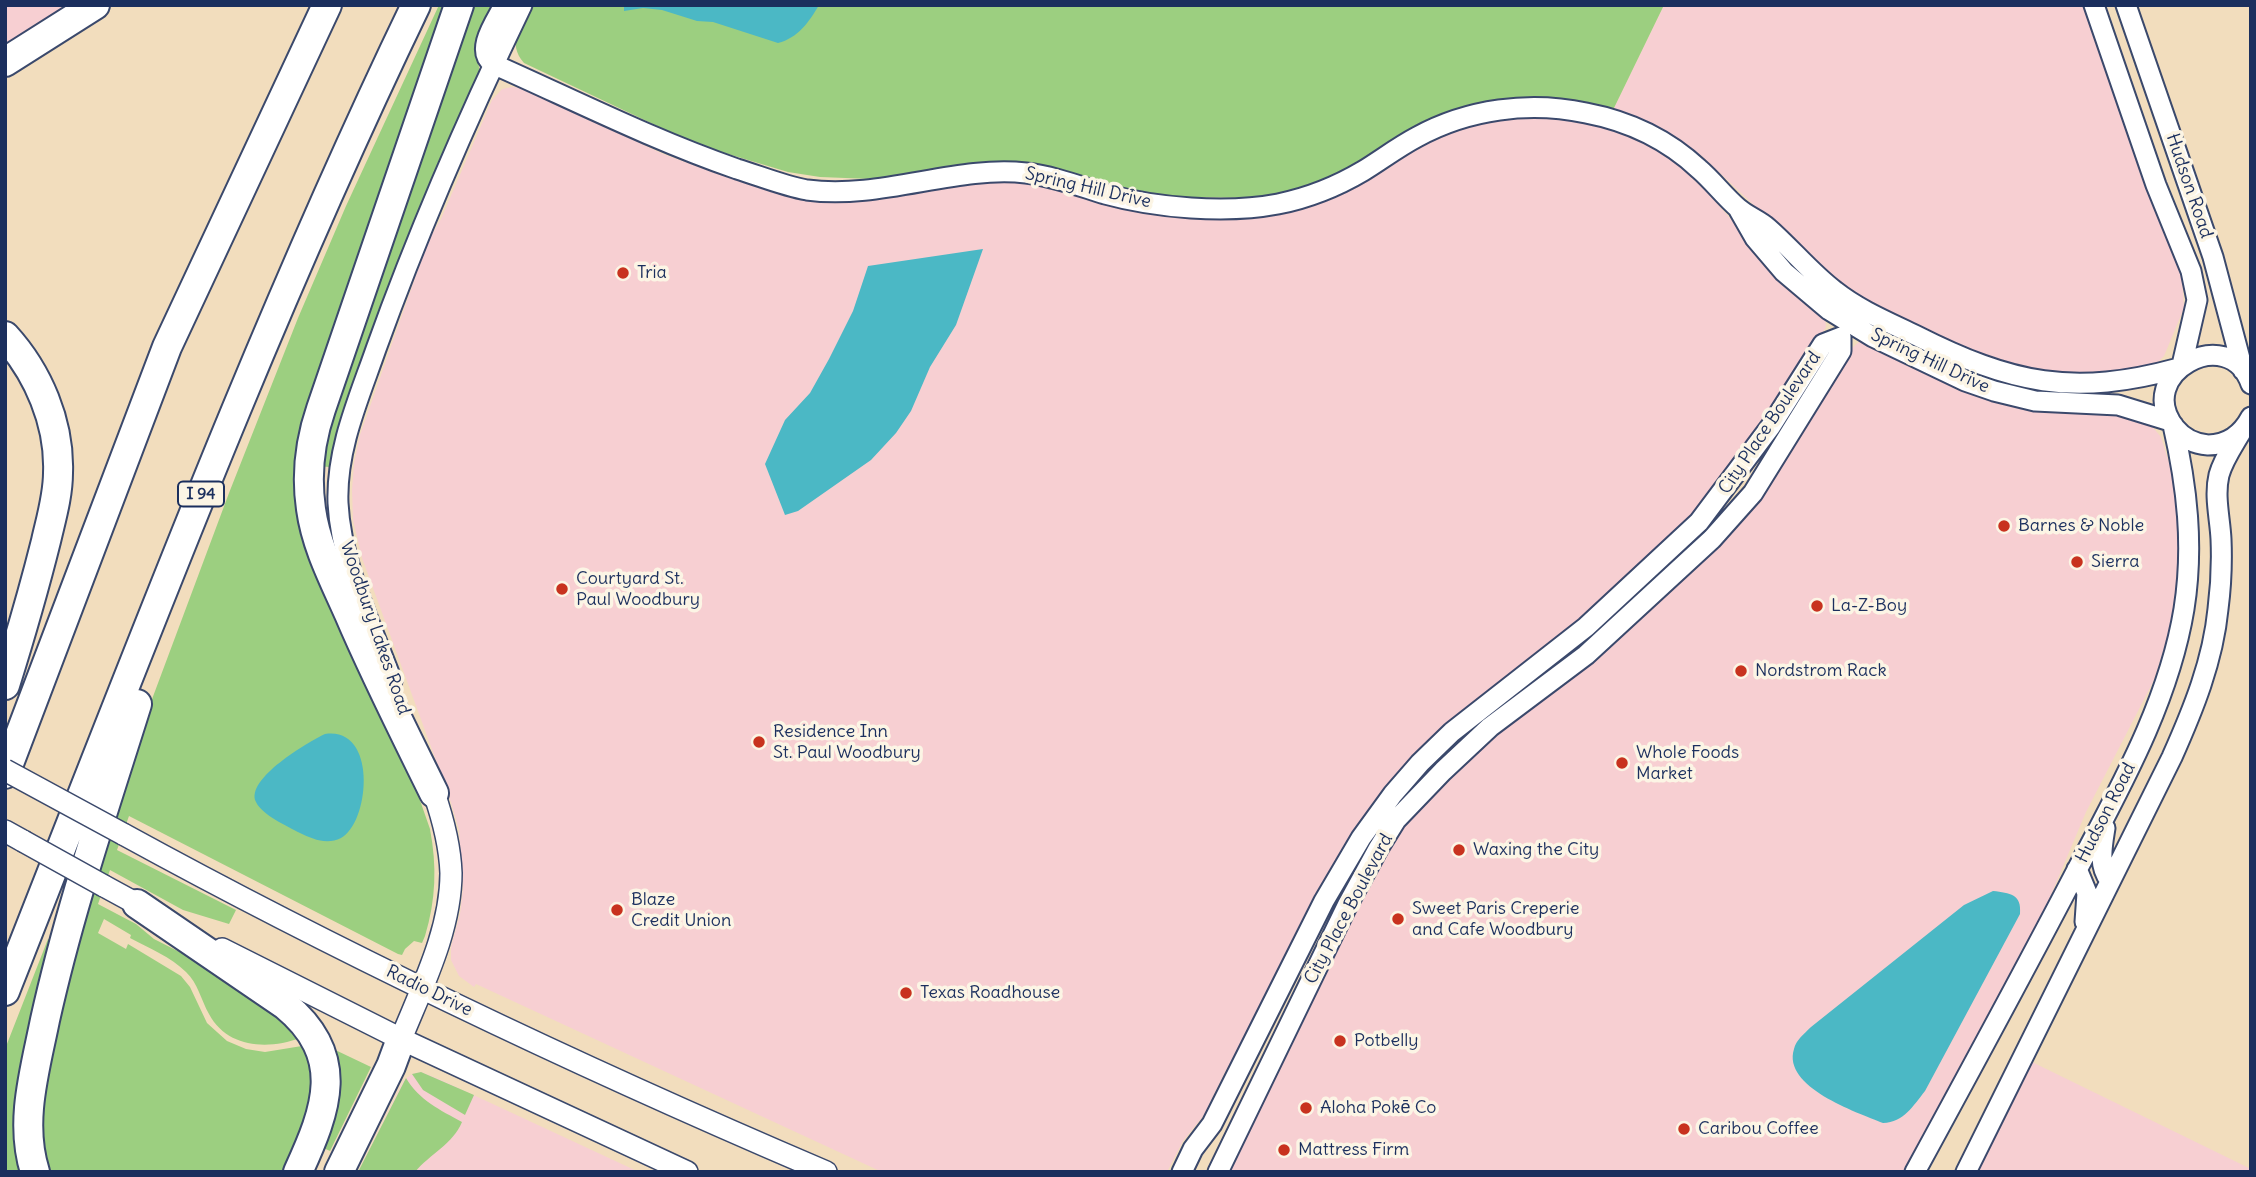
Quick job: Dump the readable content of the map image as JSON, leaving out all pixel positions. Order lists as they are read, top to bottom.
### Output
{
  "streets": {
    "highway": ["I 94"],
    "main road": ["Woodbury Lakes Road", "Radio Drive"],
    "street": ["Hudson Road", "Spring Hill Drive", "City Place Boulevard"]
  },
  "crossings": [
    ["Hudson Road", "Spring Hill Drive"],
    ["Spring Hill Drive", "City Place Boulevard"],
    ["Spring Hill Drive", "Woodbury Lakes Road"],
    ["Woodbury Lakes Road", "Radio Drive"]
  ],
  "places": [
    "Tria",
    "Barnes & Noble",
    "Sierra",
    "Courtyard St. Paul Woodbury",
    "La-Z-Boy",
    "Nordstrom Rack",
    "Residence Inn St. Paul Woodbury",
    "Whole Foods Market",
    "Waxing the City",
    "Blaze Credit Union",
    "Sweet Paris Creperie and Cafe Woodbury",
    "Texas Roadhouse",
    "Potbelly",
    "Aloha Pokē Co",
    "Caribou Coffee",
    "Mattress Firm"
  ]
}
